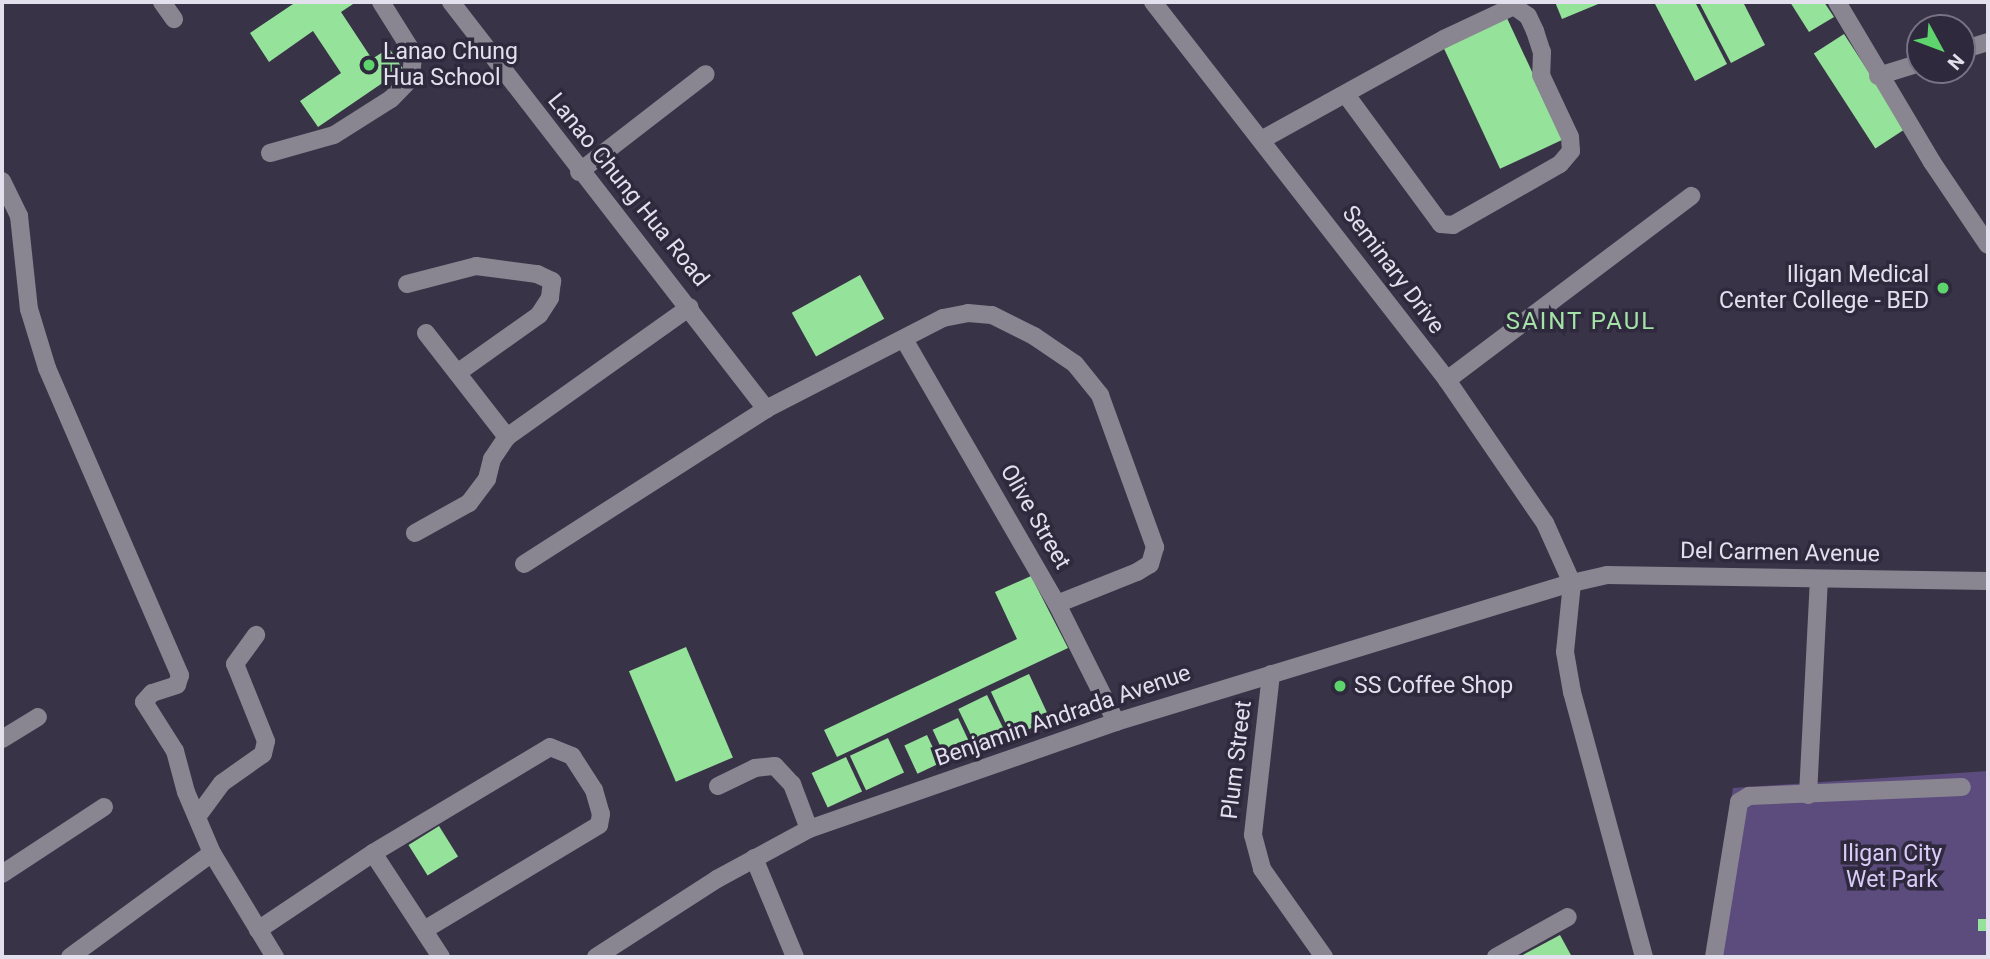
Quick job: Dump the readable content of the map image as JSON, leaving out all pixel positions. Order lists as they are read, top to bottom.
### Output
{
  "streets": {
    "street": [
      "Lanao Chung Hua Road",
      "Seminary Drive",
      "Olive Street",
      "Del Carmen Avenue",
      "Benjamin Andrada Avenue",
      "Plum Street"
    ]
  },
  "crossings": [
    ["Seminary Drive", "Del Carmen Avenue"],
    ["Seminary Drive", "Benjamin Andrada Avenue"],
    ["Olive Street", "Benjamin Andrada Avenue"],
    ["Del Carmen Avenue", "Benjamin Andrada Avenue"],
    ["Benjamin Andrada Avenue", "Plum Street"]
  ],
  "districts": ["SAINT PAUL"],
  "parks": ["Iligan City Wet Park"],
  "places": ["Lanao Chung Hua School", "Iligan Medical Center College - BED", "SS Coffee Shop"],
  "north": "bottom right"
}
